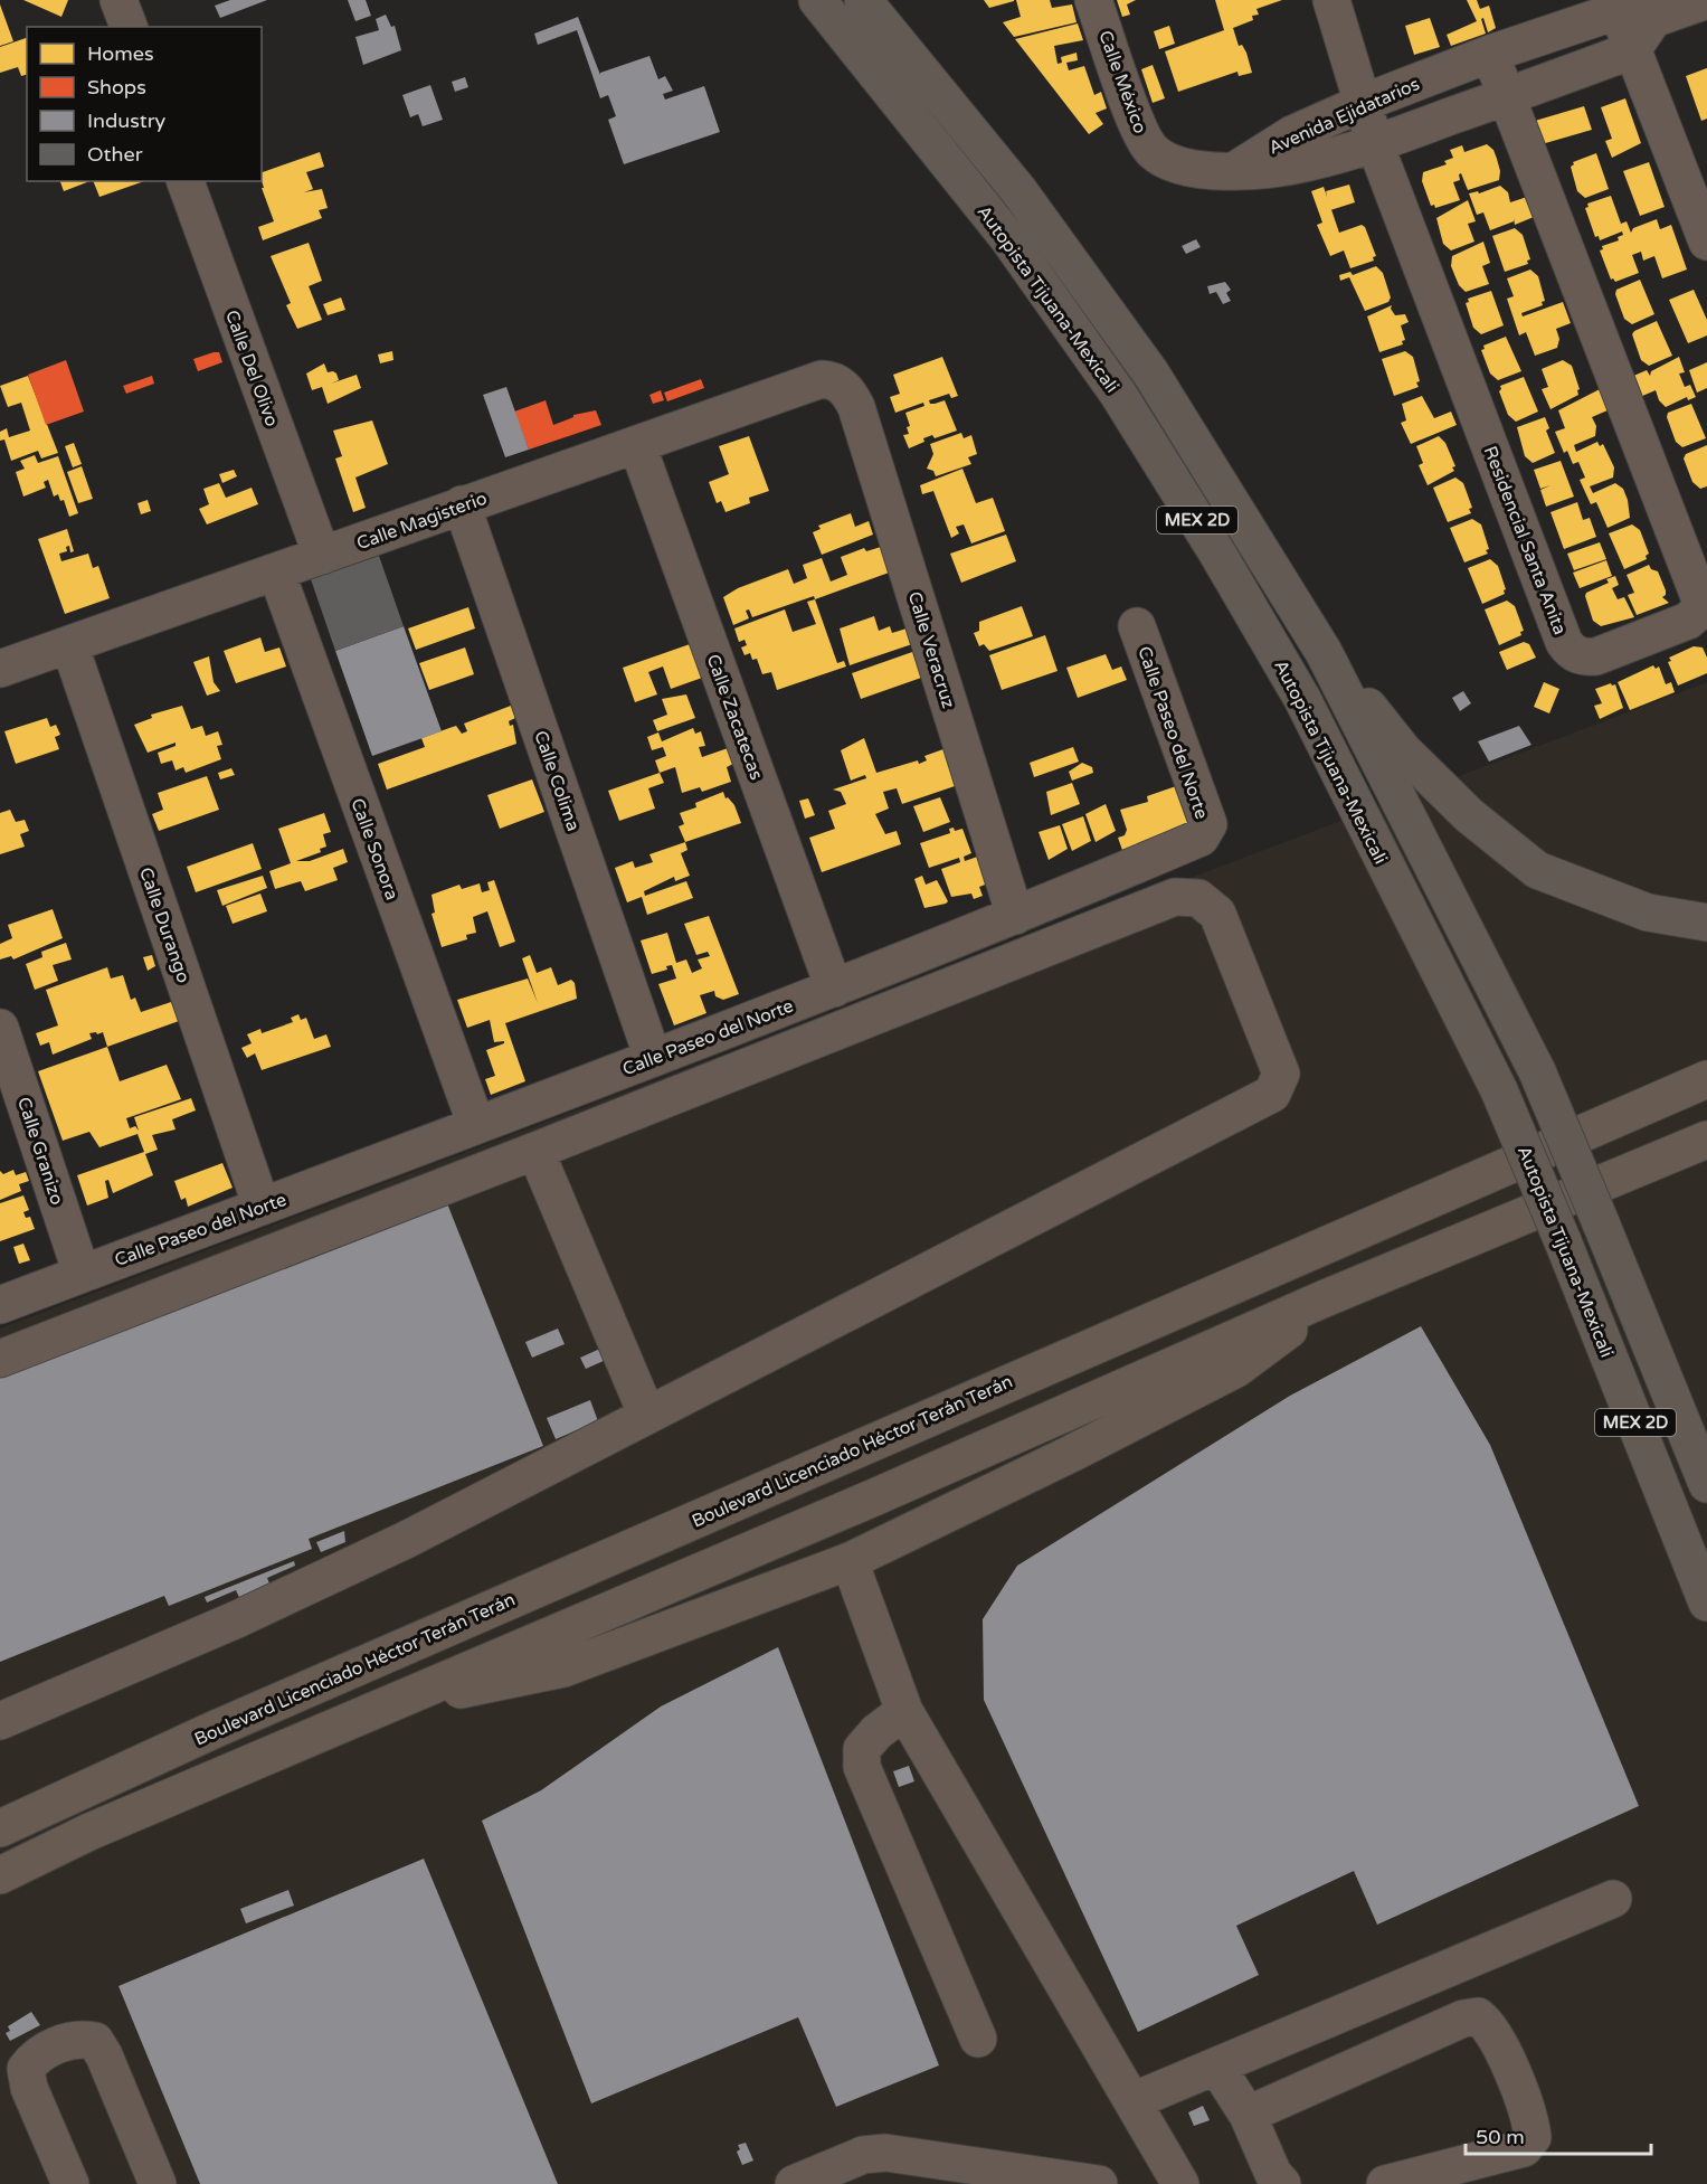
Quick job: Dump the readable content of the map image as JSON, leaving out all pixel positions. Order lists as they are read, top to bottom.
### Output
{
  "streets": {
    "highway": ["Autopista Tijuana-Mexicali", "MEX 2D"],
    "main road": ["Boulevard Licenciado Héctor Terán Terán"],
    "street": [
      "Calle México",
      "Avenida Ejidatarios",
      "Calle Del Olivo",
      "Calle Magisterio",
      "Residencial Santa Anita",
      "Calle Veracruz",
      "Calle Zacatecas",
      "Calle Paseo del Norte",
      "Calle Colima",
      "Calle Sonora",
      "Calle Durango",
      "Calle Granizo"
    ]
  },
  "crossings": [
    ["Calle México", "Avenida Ejidatarios"],
    ["Avenida Ejidatarios", "Residencial Santa Anita"],
    ["Calle Del Olivo", "Calle Magisterio"],
    ["Calle Magisterio", "Calle Veracruz"],
    ["Calle Magisterio", "Calle Zacatecas"],
    ["Calle Magisterio", "Calle Colima"],
    ["Calle Magisterio", "Calle Sonora"],
    ["Calle Magisterio", "Calle Durango"],
    ["Calle Veracruz", "Calle Paseo del Norte"],
    ["Calle Zacatecas", "Calle Paseo del Norte"],
    ["Calle Paseo del Norte", "Calle Colima"],
    ["Calle Paseo del Norte", "Calle Sonora"],
    ["Calle Paseo del Norte", "Calle Durango"],
    ["Calle Paseo del Norte", "Calle Granizo"]
  ],
  "legend": [
    "Homes",
    "Shops",
    "Industry",
    "Other"
  ],
  "scale_bar": "50 m"
}
